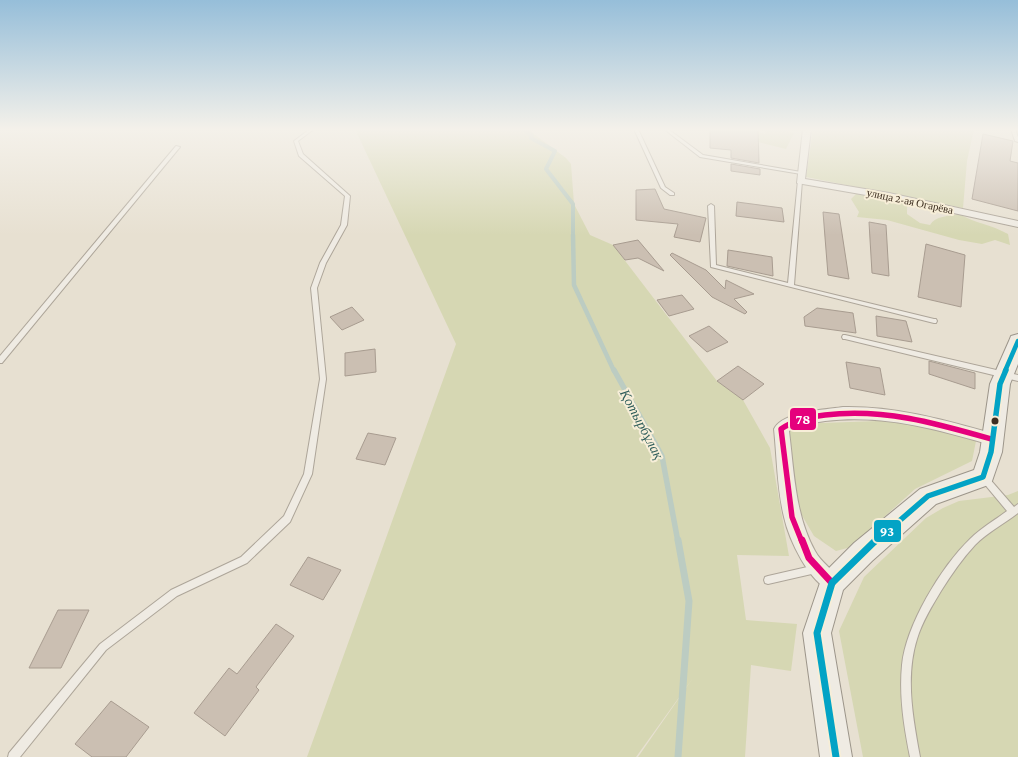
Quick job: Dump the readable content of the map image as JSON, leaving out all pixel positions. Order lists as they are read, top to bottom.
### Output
{
  "streets": {
    "street": ["улица 2-ая Огарёва"]
  },
  "water": ["Қотырбұлақ"],
  "lines": ["transit line 93", "transit line 78"]
}
